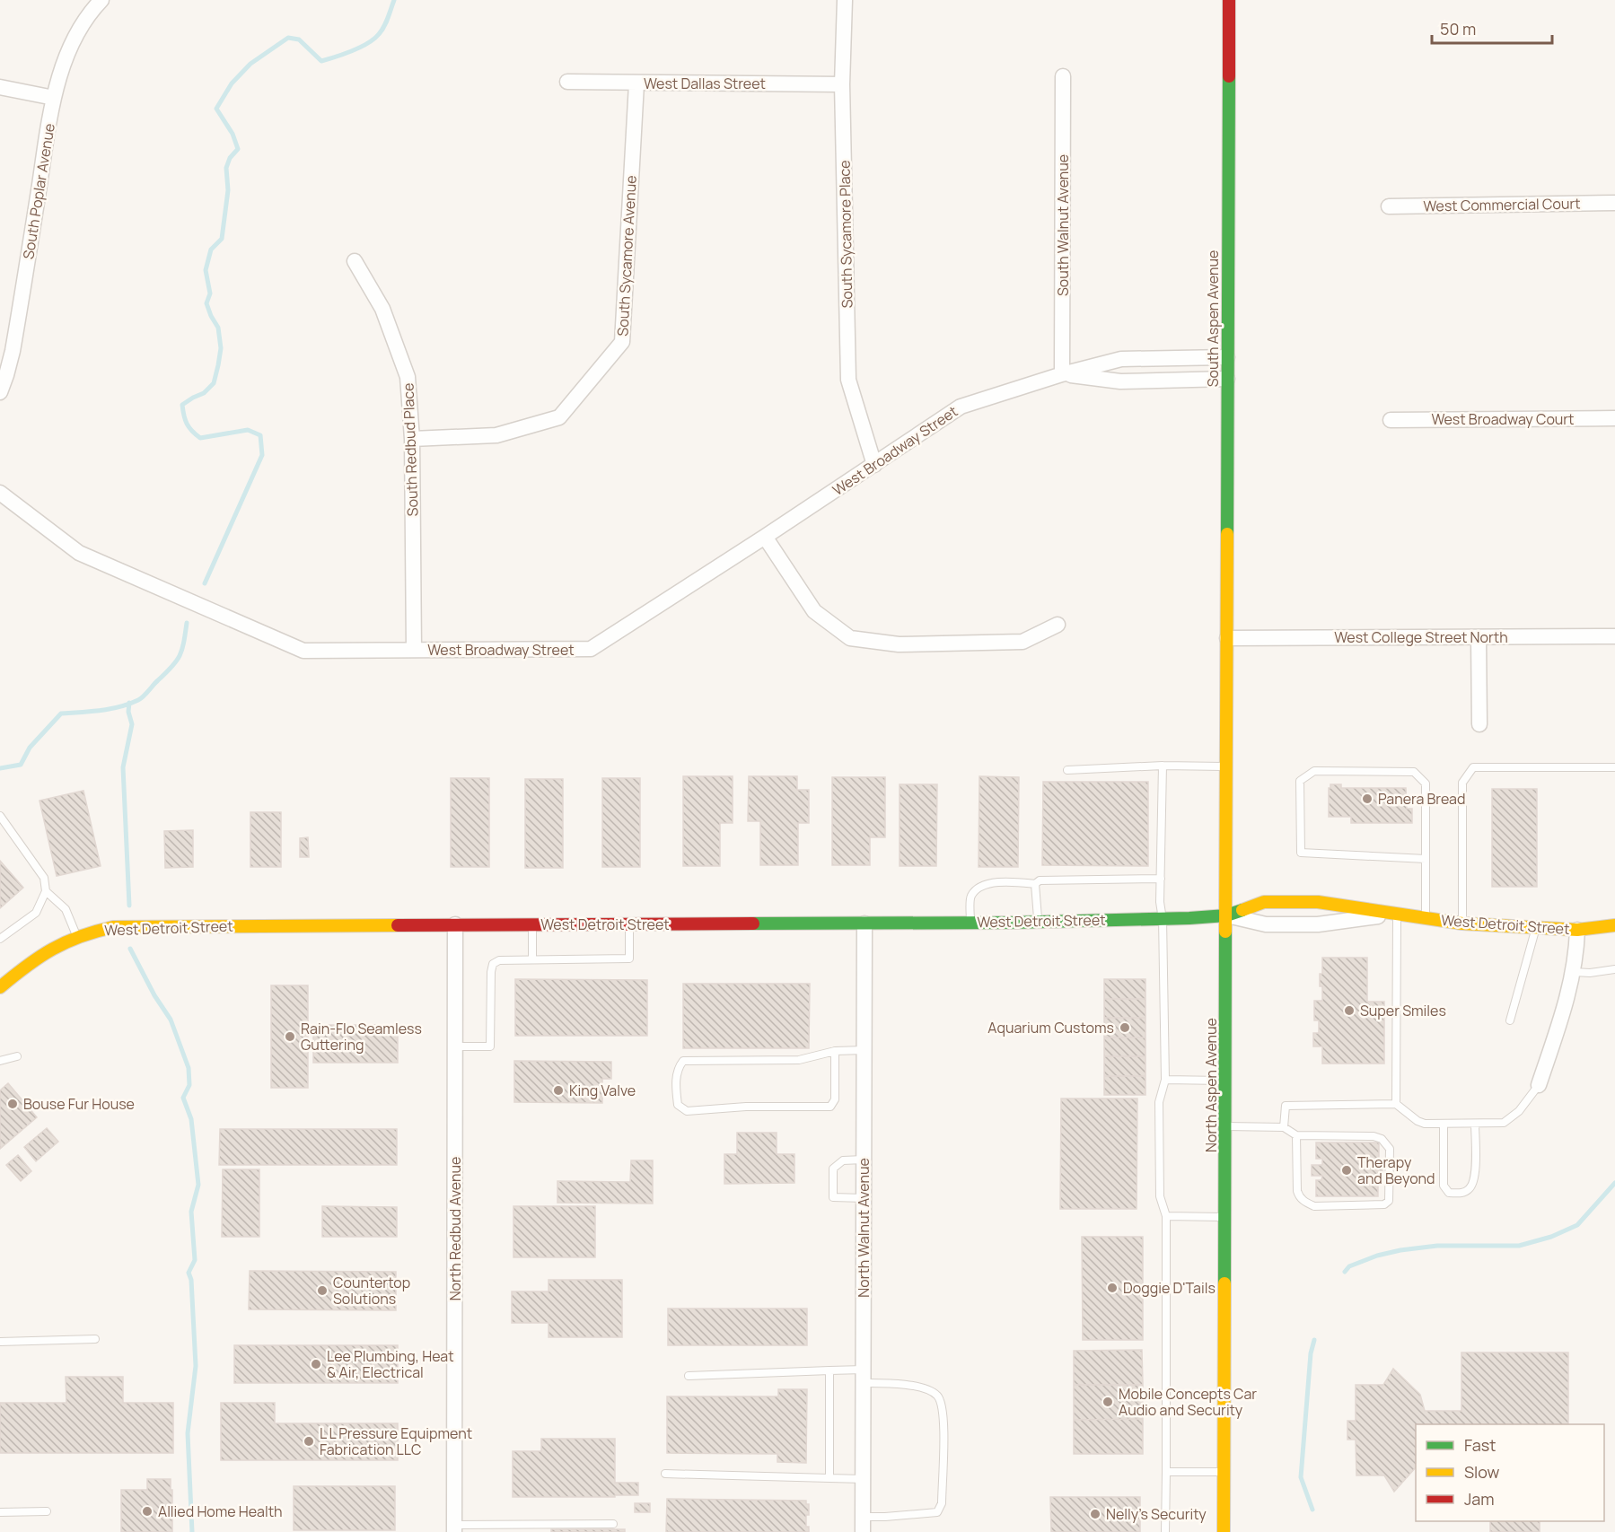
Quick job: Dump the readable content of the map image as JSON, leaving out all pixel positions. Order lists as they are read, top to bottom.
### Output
{
  "streets": {
    "street": [
      "West Dallas Street",
      "South Poplar Avenue",
      "West Commercial Court",
      "South Walnut Avenue",
      "South Sycamore Place",
      "South Sycamore Avenue",
      "South Aspen Avenue",
      "West Broadway Court",
      "South Redbud Place",
      "West Broadway Street",
      "West College Street North",
      "West Detroit Street",
      "North Aspen Avenue",
      "North Walnut Avenue",
      "North Redbud Avenue"
    ]
  },
  "crossings": [
    ["West Dallas Street", "South Sycamore Place"],
    ["West Dallas Street", "South Sycamore Avenue"],
    ["South Walnut Avenue", "West Broadway Street"],
    ["South Sycamore Place", "West Broadway Street"],
    ["South Sycamore Avenue", "South Redbud Place"],
    ["South Aspen Avenue", "West Broadway Street"],
    ["South Aspen Avenue", "West College Street North"],
    ["South Aspen Avenue", "North Aspen Avenue"],
    ["South Redbud Place", "West Broadway Street"],
    ["West College Street North", "North Aspen Avenue"],
    ["West Detroit Street", "North Aspen Avenue"],
    ["West Detroit Street", "North Walnut Avenue"],
    ["West Detroit Street", "North Redbud Avenue"]
  ],
  "places": [
    "Panera Bread",
    "Super Smiles",
    "Aquarium Customs",
    "Rain-Flo Seamless Guttering",
    "King Valve",
    "Bouse Fur House",
    "Therapy and Beyond",
    "Doggie D'Tails",
    "Countertop Solutions",
    "Lee Plumbing, Heat & Air, Electrical",
    "Mobile Concepts Car Audio and Security",
    "L L Pressure Equipment Fabrication LLC",
    "Allied Home Health",
    "Nelly's Security"
  ],
  "legend": ["Fast", "Slow", "Jam"],
  "scale_bar": "50 m"
}
